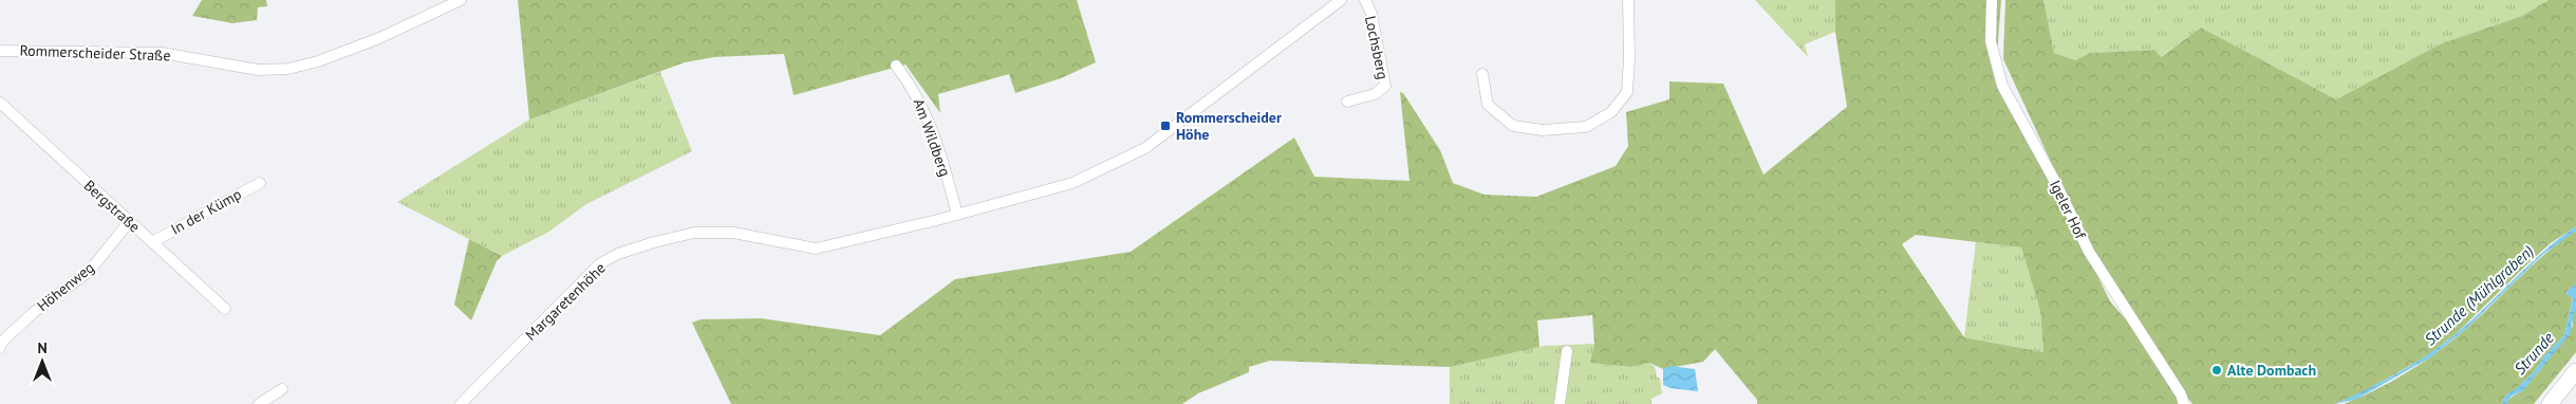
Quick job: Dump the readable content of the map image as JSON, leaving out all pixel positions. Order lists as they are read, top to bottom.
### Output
{
  "streets": {
    "street": [
      "Lochsberg",
      "Rommerscheider Straße",
      "Am Wildberg",
      "Bergstraße",
      "Igeler Hof",
      "In der Kümp",
      "Höhenweg",
      "Margaretenhöhe"
    ]
  },
  "crossings": [
    ["Am Wildberg", "Margaretenhöhe"],
    ["Bergstraße", "In der Kümp"],
    ["Bergstraße", "Höhenweg"]
  ],
  "water": ["Strunde (Mühlgraben)", "Strunde"],
  "places": {
    "transit": ["Rommerscheider Höhe"],
    "other": ["Alte Dombach"]
  },
  "north": "top"
}
